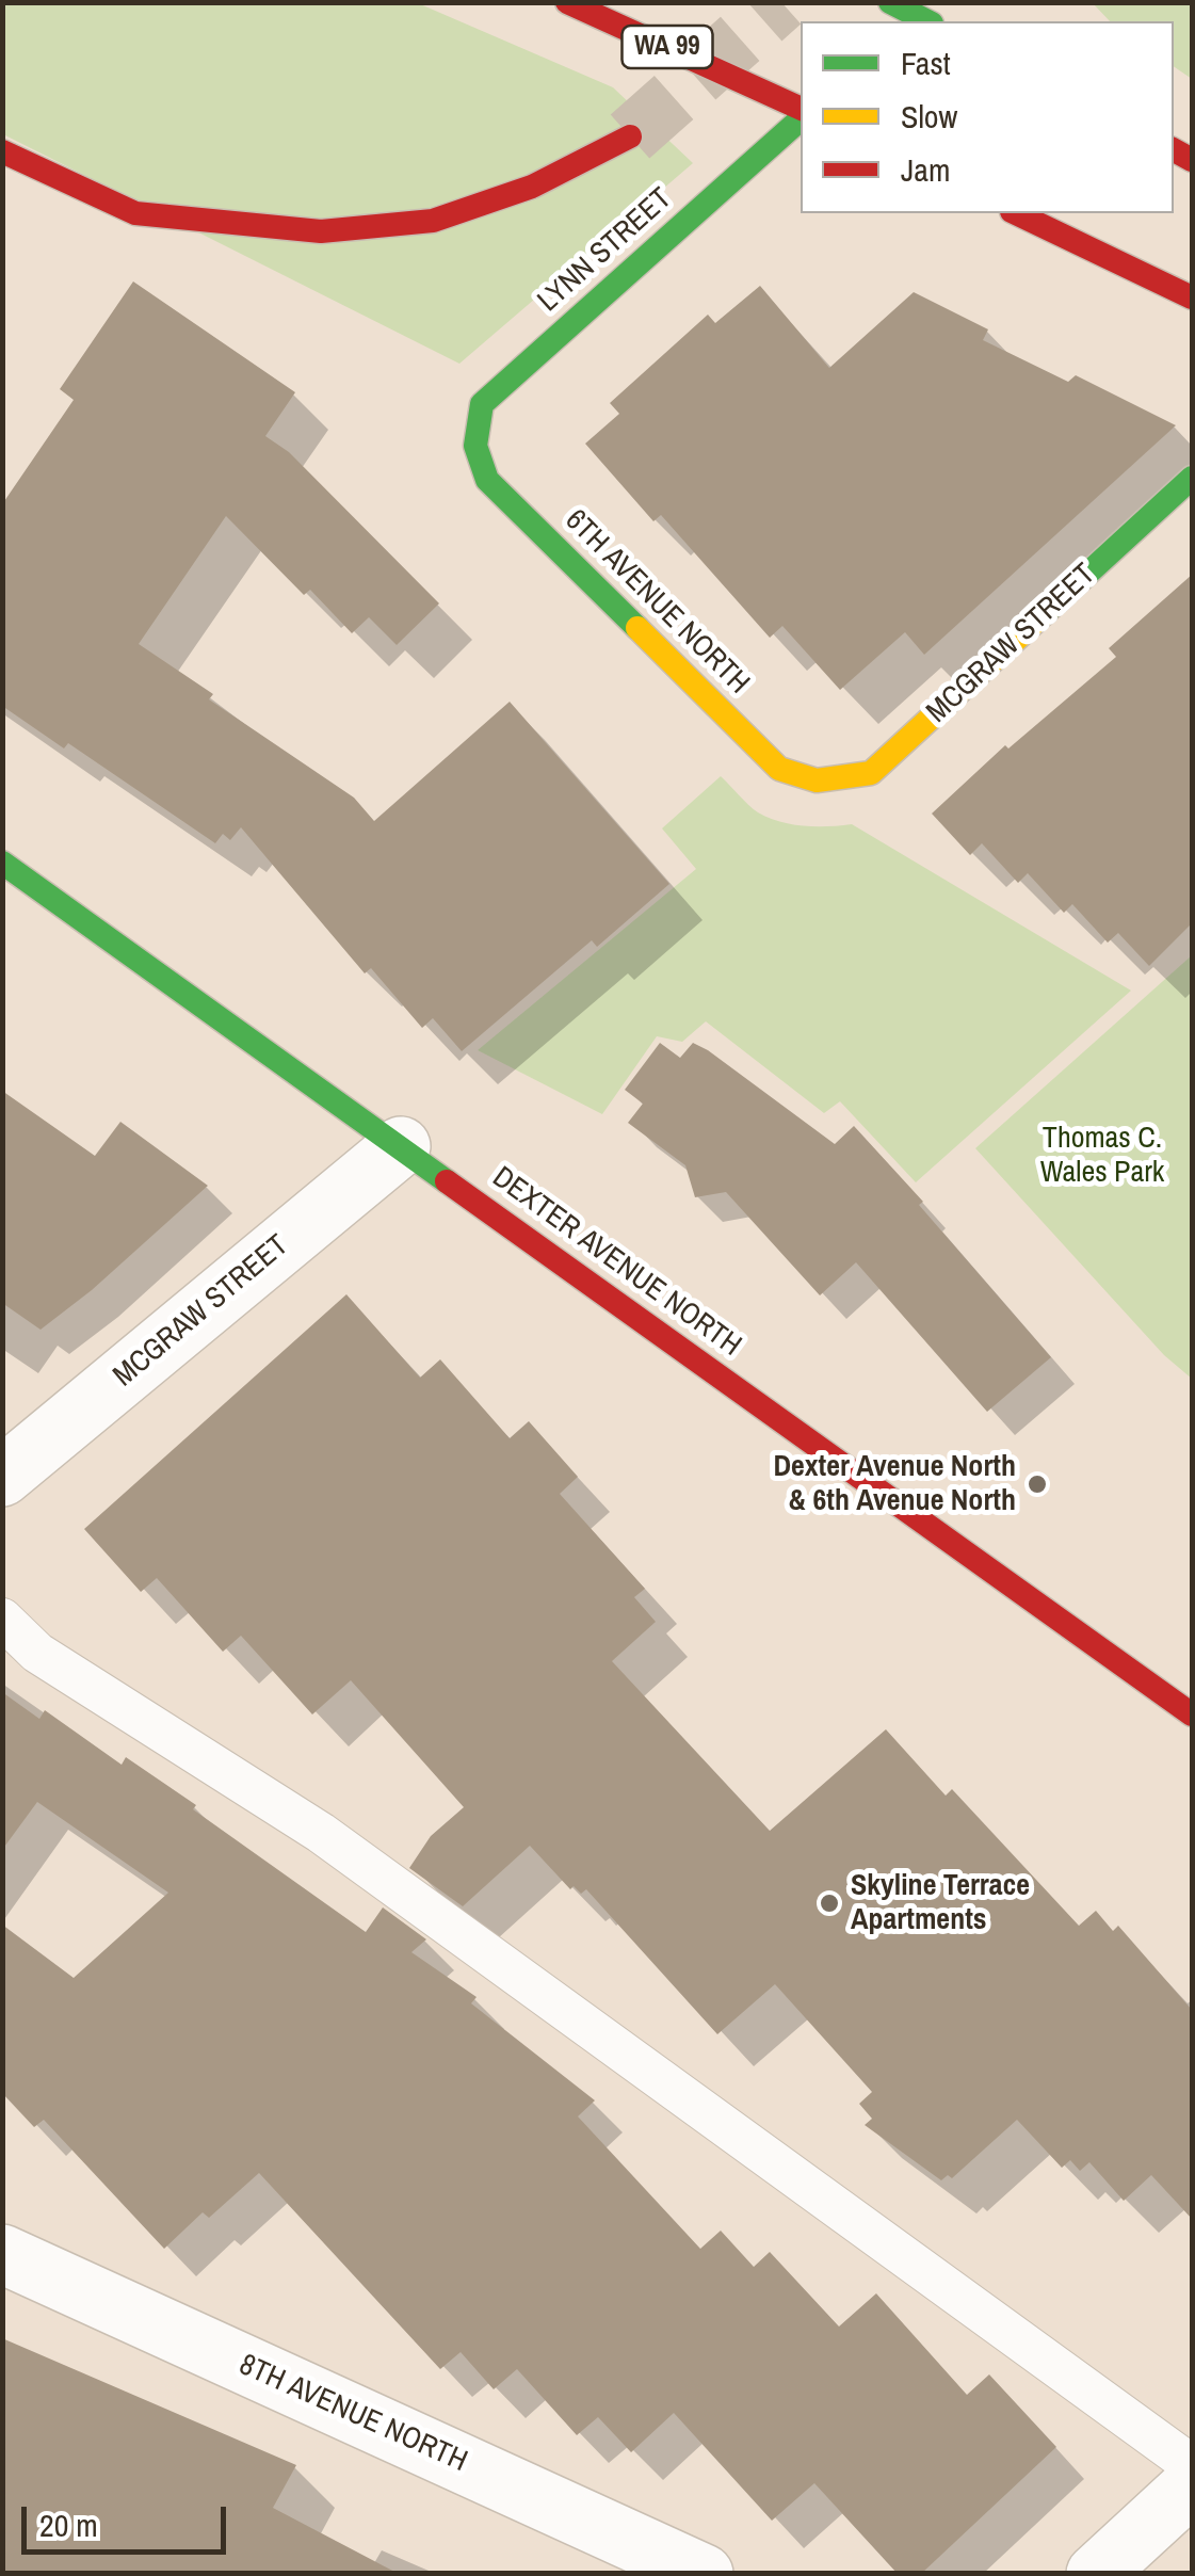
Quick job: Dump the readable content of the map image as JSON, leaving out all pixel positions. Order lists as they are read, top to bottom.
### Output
{
  "streets": {
    "main road": [
      "WA 99",
      "LYNN STREET",
      "6TH AVENUE NORTH",
      "MCGRAW STREET",
      "DEXTER AVENUE NORTH"
    ],
    "street": ["8TH AVENUE NORTH"]
  },
  "crossings": [
    ["LYNN STREET", "6TH AVENUE NORTH"],
    ["6TH AVENUE NORTH", "MCGRAW STREET"],
    ["MCGRAW STREET", "DEXTER AVENUE NORTH"]
  ],
  "parks": ["Thomas C. Wales Park"],
  "places": ["Dexter Avenue North & 6th Avenue North", "Skyline Terrace Apartments"],
  "legend": ["Fast", "Slow", "Jam"],
  "scale_bar": "20 m"
}
